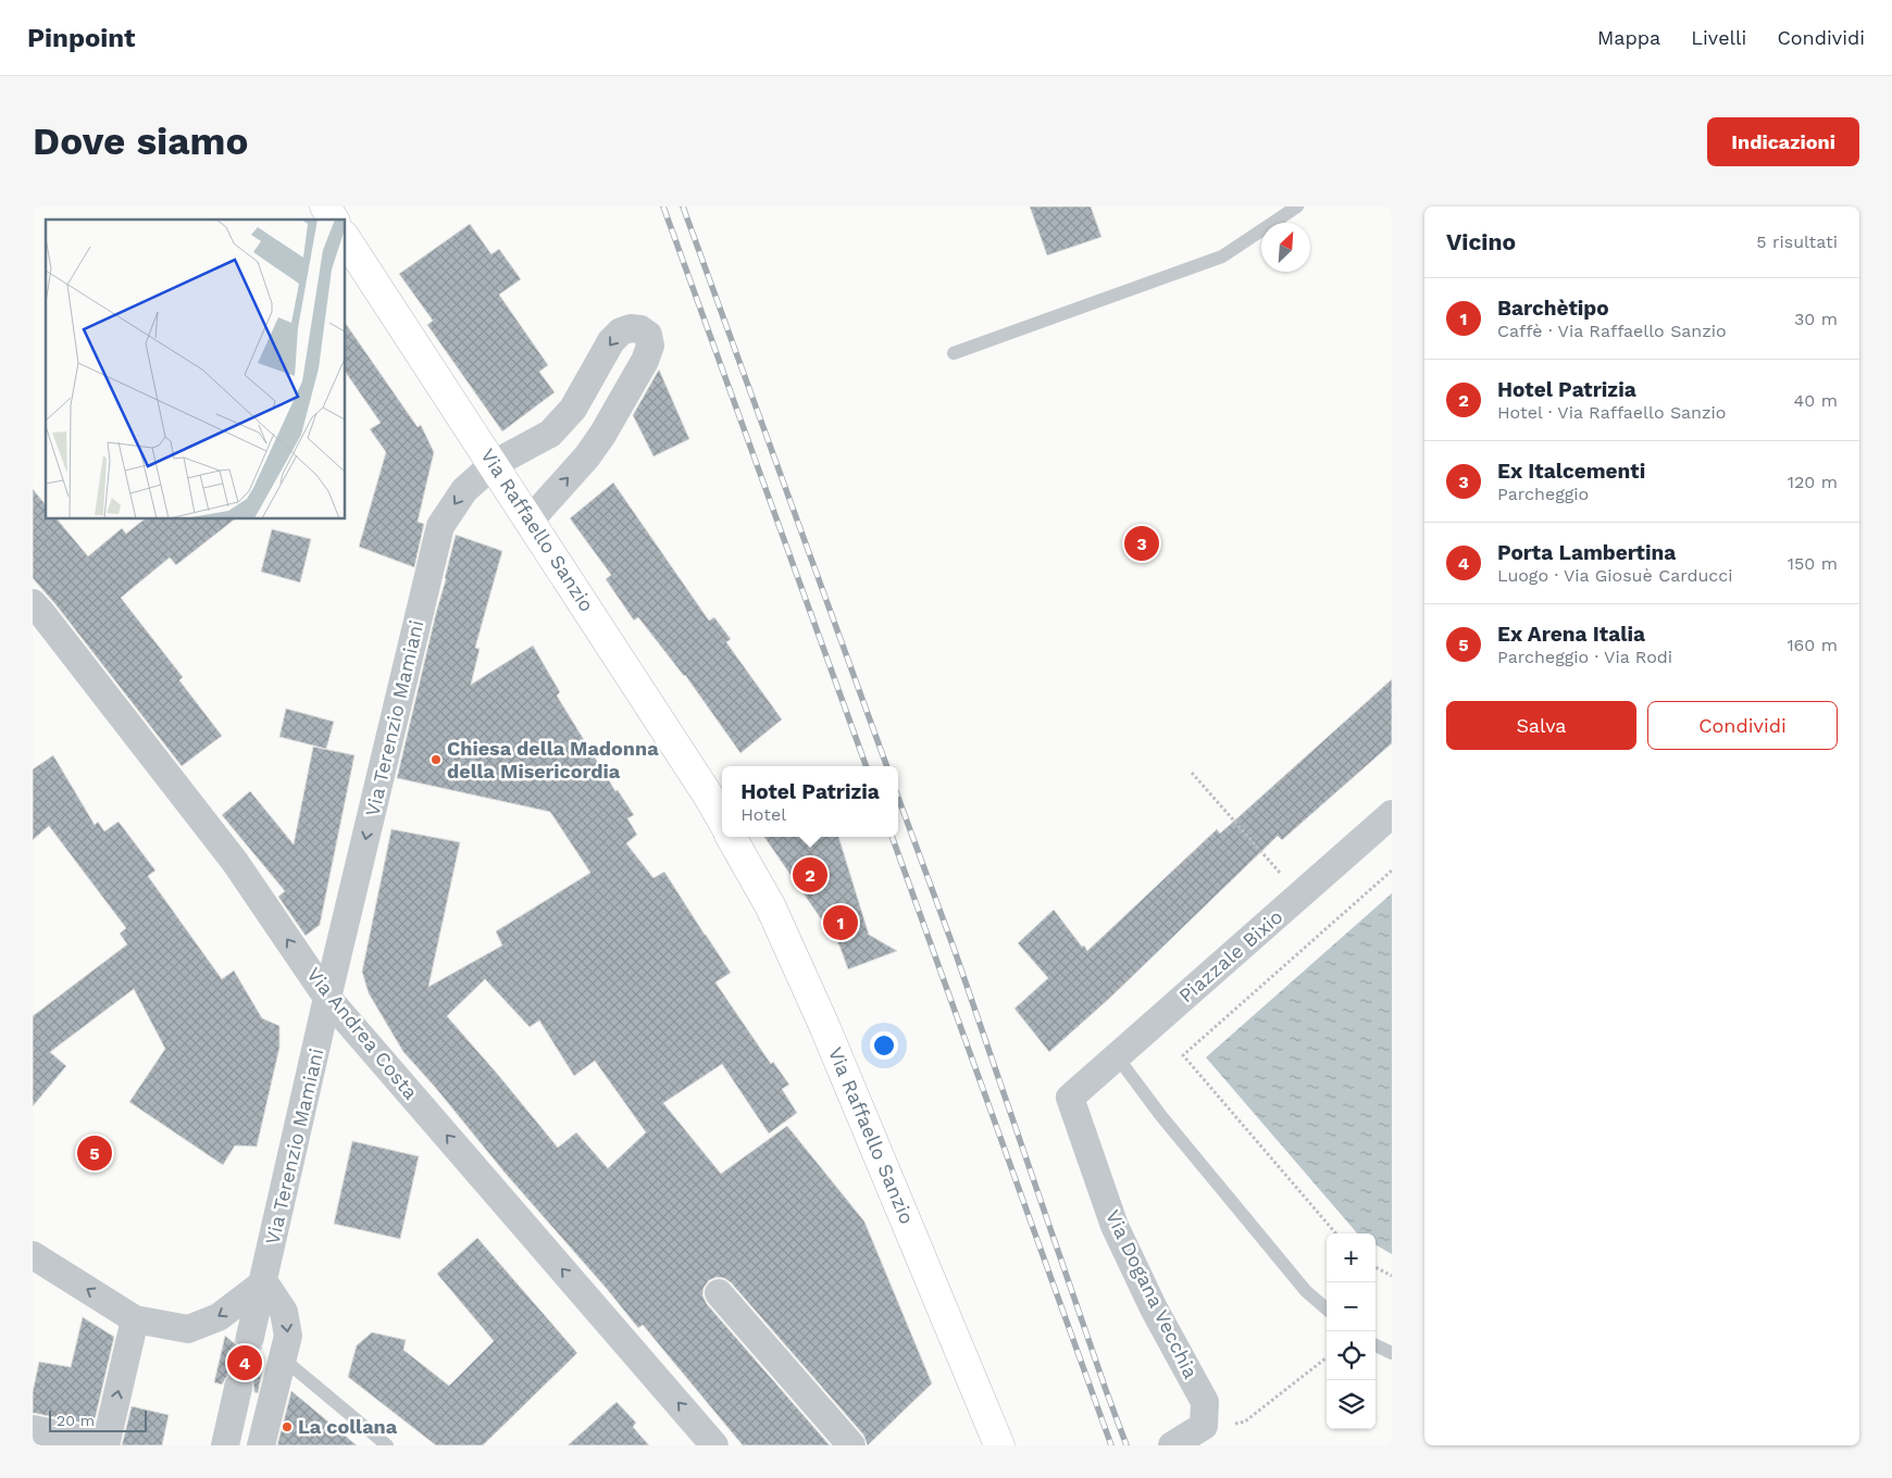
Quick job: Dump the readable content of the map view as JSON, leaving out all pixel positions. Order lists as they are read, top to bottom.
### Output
{
  "streets": {
    "main road": ["Via Raffaello Sanzio"],
    "street": [
      "Via Terenzio Mamiani",
      "Piazzale Bixio",
      "Via Andrea Costa",
      "Via Dogana Vecchia"
    ]
  },
  "crossings": [
    ["Via Raffaello Sanzio", "Via Terenzio Mamiani"],
    ["Via Terenzio Mamiani", "Via Andrea Costa"],
    ["Piazzale Bixio", "Via Dogana Vecchia"]
  ],
  "one_way": ["Via Andrea Costa"],
  "places": ["Chiesa della Madonna della Misericordia", "La collana"],
  "scale_bar": "20 m",
  "north": "top right",
  "page": {
    "header": "Pinpoint",
    "nav": ["Mappa", "Livelli", "Condividi"],
    "buttons": [
      "Indicazioni",
      ["Salva", "Condividi"]
    ],
    "title": "Dove siamo",
    "heading": ["Vicino", "5 risultati"],
    "list": [
      {
        "mark": "1",
        "name": "Barchètipo",
        "note": "Caffè · Via Raffaello Sanzio",
        "value": "30 m"
      },
      {
        "mark": "2",
        "name": "Hotel Patrizia",
        "note": "Hotel · Via Raffaello Sanzio",
        "value": "40 m"
      },
      {
        "mark": "3",
        "name": "Ex Italcementi",
        "note": "Parcheggio",
        "value": "120 m"
      },
      {
        "mark": "4",
        "name": "Porta Lambertina",
        "note": "Luogo · Via Giosuè Carducci",
        "value": "150 m"
      },
      {
        "mark": "5",
        "name": "Ex Arena Italia",
        "note": "Parcheggio · Via Rodi",
        "value": "160 m"
      }
    ],
    "pins": [
      "3",
      "2",
      "1",
      "5",
      "4"
    ],
    "popup": ["Hotel Patrizia", "Hotel"],
    "map_buttons": ["+", "−"],
    "scale": "20 m"
  }
}
